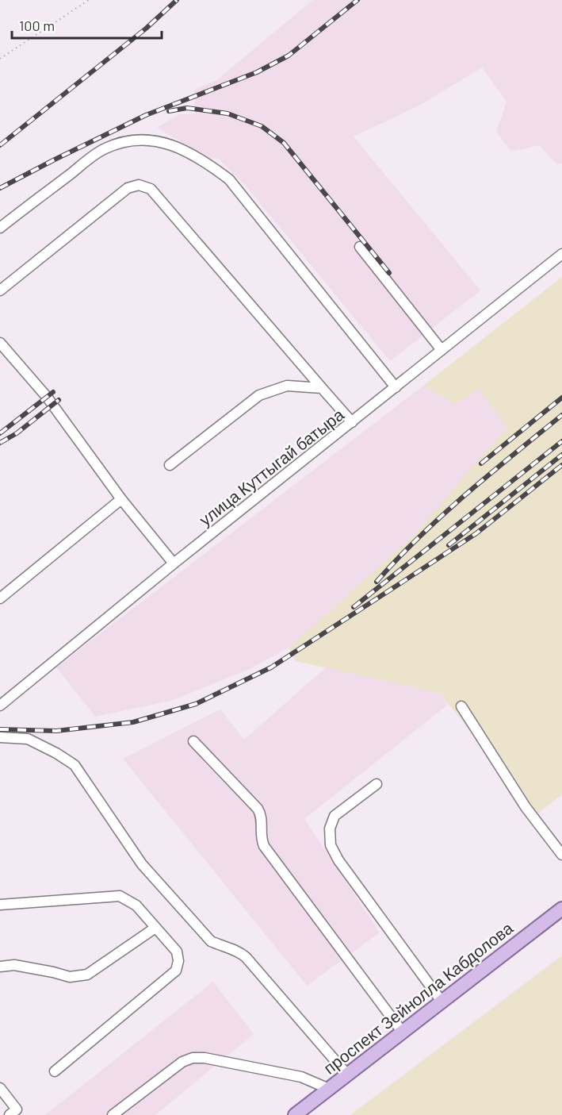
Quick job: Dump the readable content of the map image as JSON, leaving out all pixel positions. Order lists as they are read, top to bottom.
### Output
{
  "streets": {
    "main road": ["проспект Зейнолла Кабдолова"],
    "street": ["улица Куттыгай батыра"]
  },
  "scale_bar": "100 m"
}
